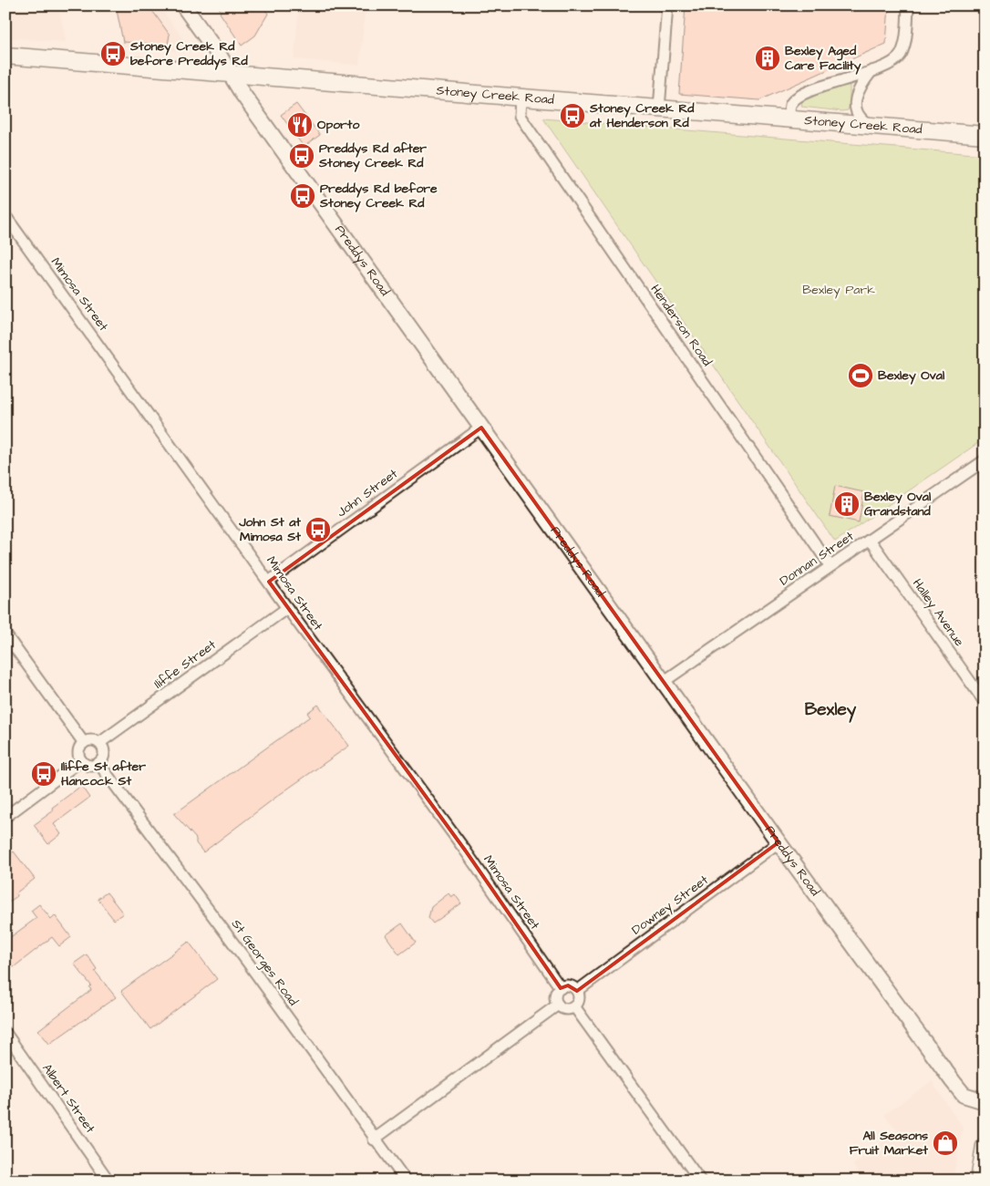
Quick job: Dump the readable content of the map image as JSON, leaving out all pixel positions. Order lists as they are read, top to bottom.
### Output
{
  "streets": {
    "main road": ["Stoney Creek Road", "Preddys Road"],
    "street": [
      "Mimosa Street",
      "Henderson Road",
      "John Street",
      "Donnan Street",
      "Halley Avenue",
      "Iliffe Street",
      "Downey Street",
      "St Georges Road",
      "Albert Street"
    ]
  },
  "crossings": [
    ["Stoney Creek Road", "Preddys Road"],
    ["Stoney Creek Road", "Henderson Road"],
    ["Preddys Road", "John Street"],
    ["Preddys Road", "Donnan Street"],
    ["Preddys Road", "Downey Street"],
    ["Mimosa Street", "John Street"],
    ["Mimosa Street", "Iliffe Street"],
    ["Mimosa Street", "Downey Street"],
    ["Henderson Road", "Donnan Street"],
    ["Donnan Street", "Halley Avenue"],
    ["Iliffe Street", "St Georges Road"]
  ],
  "districts": ["Bexley"],
  "parks": ["Bexley Park"],
  "places": {
    "bus stop": [
      "Stoney Creek Rd before Preddys Rd",
      "Stoney Creek Rd at Henderson Rd",
      "Preddys Rd after Stoney Creek Rd",
      "Preddys Rd before Stoney Creek Rd",
      "John St at Mimosa St",
      "Iliffe St after Hancock St"
    ],
    "building": ["Bexley Aged Care Facility", "Bexley Oval Grandstand"],
    "restaurant": ["Oporto"],
    "sports": ["Bexley Oval"],
    "shop": ["All Seasons Fruit Market"]
  }
}
